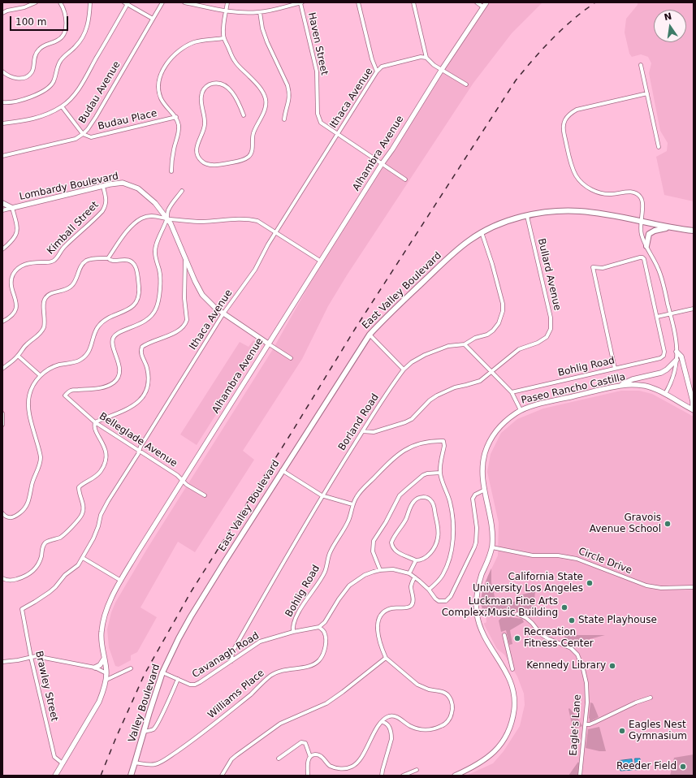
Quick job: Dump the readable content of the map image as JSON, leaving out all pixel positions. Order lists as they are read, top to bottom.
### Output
{
  "streets": {
    "main road": ["East Valley Boulevard", "Valley Boulevard"],
    "street": [
      "Haven Street",
      "Budau Avenue",
      "Ithaca Avenue",
      "Budau Place",
      "Alhambra Avenue",
      "Lombardy Boulevard",
      "Kimball Street",
      "Bullard Avenue",
      "Bohlig Road",
      "Paseo Rancho Castilla",
      "Borland Road",
      "Belleglade Avenue",
      "Circle Drive",
      "Cavanagh Road",
      "Brawley Street",
      "Williams Place",
      "Eagle's Lane"
    ]
  },
  "crossings": [
    ["Haven Street", "Ithaca Avenue"],
    ["Haven Street", "Alhambra Avenue"],
    ["Budau Avenue", "Budau Place"],
    ["Ithaca Avenue", "Lombardy Boulevard"],
    ["Ithaca Avenue", "Belleglade Avenue"],
    ["Ithaca Avenue", "Brawley Street"],
    ["Alhambra Avenue", "Lombardy Boulevard"],
    ["Alhambra Avenue", "Belleglade Avenue"],
    ["Alhambra Avenue", "Brawley Street"],
    ["Lombardy Boulevard", "Kimball Street"],
    ["Lombardy Boulevard", "Belleglade Avenue"],
    ["Bullard Avenue", "East Valley Boulevard"],
    ["East Valley Boulevard", "Borland Road"],
    ["East Valley Boulevard", "Valley Boulevard"],
    ["Bohlig Road", "Cavanagh Road"],
    ["Paseo Rancho Castilla", "Circle Drive"],
    ["Borland Road", "Cavanagh Road"],
    ["Cavanagh Road", "Williams Place"],
    ["Cavanagh Road", "Valley Boulevard"],
    ["Williams Place", "Valley Boulevard"]
  ],
  "places": [
    "Gravois Avenue School",
    "California State University Los Angeles",
    "Luckman Fine Arts Complex;Music Building",
    "State Playhouse",
    "Recreation Fitness Center",
    "Kennedy Library",
    "Eagles Nest Gymnasium",
    "Reeder Field"
  ],
  "scale_bar": "100 m",
  "north": "top"
}
